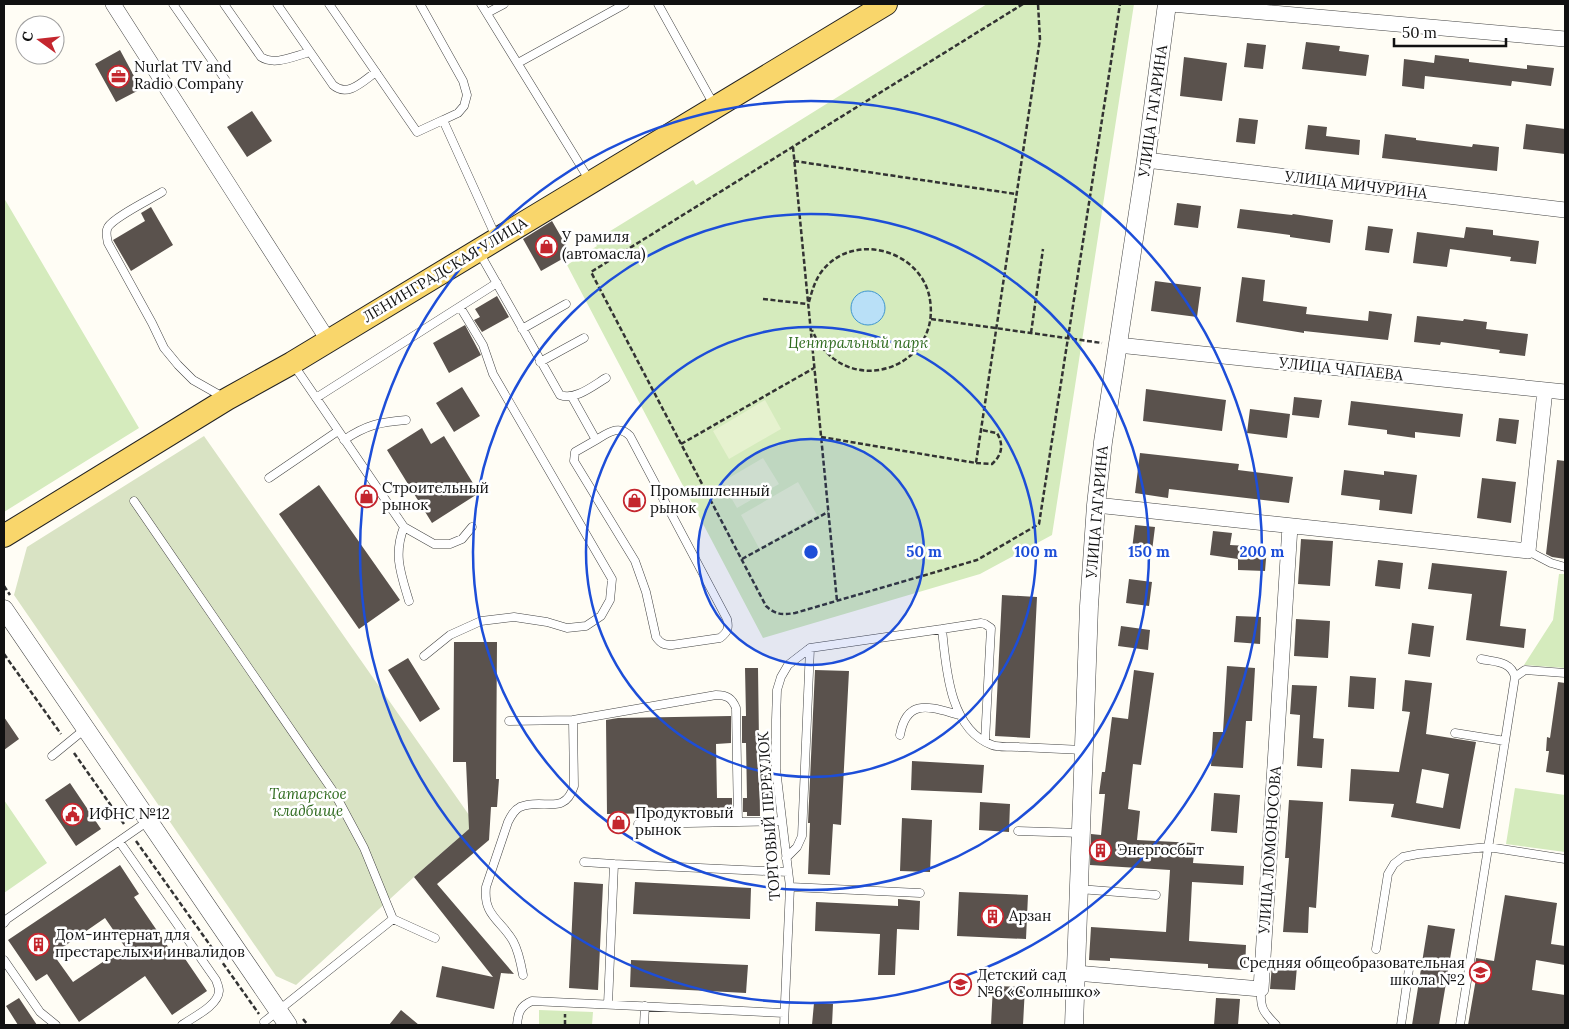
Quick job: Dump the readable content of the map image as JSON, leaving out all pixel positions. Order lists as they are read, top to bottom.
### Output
{
  "streets": {
    "main road": ["ЛЕНИНГРАДСКАЯ УЛИЦА"],
    "street": [
      "УЛИЦА ГАГАРИНА",
      "УЛИЦА МИЧУРИНА",
      "УЛИЦА ЧАПАЕВА",
      "УЛИЦА ЛОМОНОСОВА"
    ],
    "lane": ["ТОРГОВЫЙ ПЕРЕУЛОК"]
  },
  "crossings": [
    ["УЛИЦА ГАГАРИНА", "УЛИЦА МИЧУРИНА"],
    ["УЛИЦА ГАГАРИНА", "УЛИЦА ЧАПАЕВА"]
  ],
  "parks": ["Центральный парк", "Татарское кладбище"],
  "places": {
    "office": ["Nurlat TV and Radio Company"],
    "shop": [
      "У рамиля (автомасла)",
      "Строительный рынок",
      "Промышленный рынок",
      "Продуктовый рынок"
    ],
    "public building": ["ИФНС №12"],
    "building": ["Энергосбыт", "Арзан", "Дом-интернат для престарелых и инвалидов"],
    "school or university": ["Средняя общеобразовательная школа №2", "Детский сад №6 «Солнышко»"]
  },
  "scale_bar": "50 m",
  "north": "left",
  "rings": [
    "50 m",
    "100 m",
    "150 m",
    "200 m"
  ]
}
